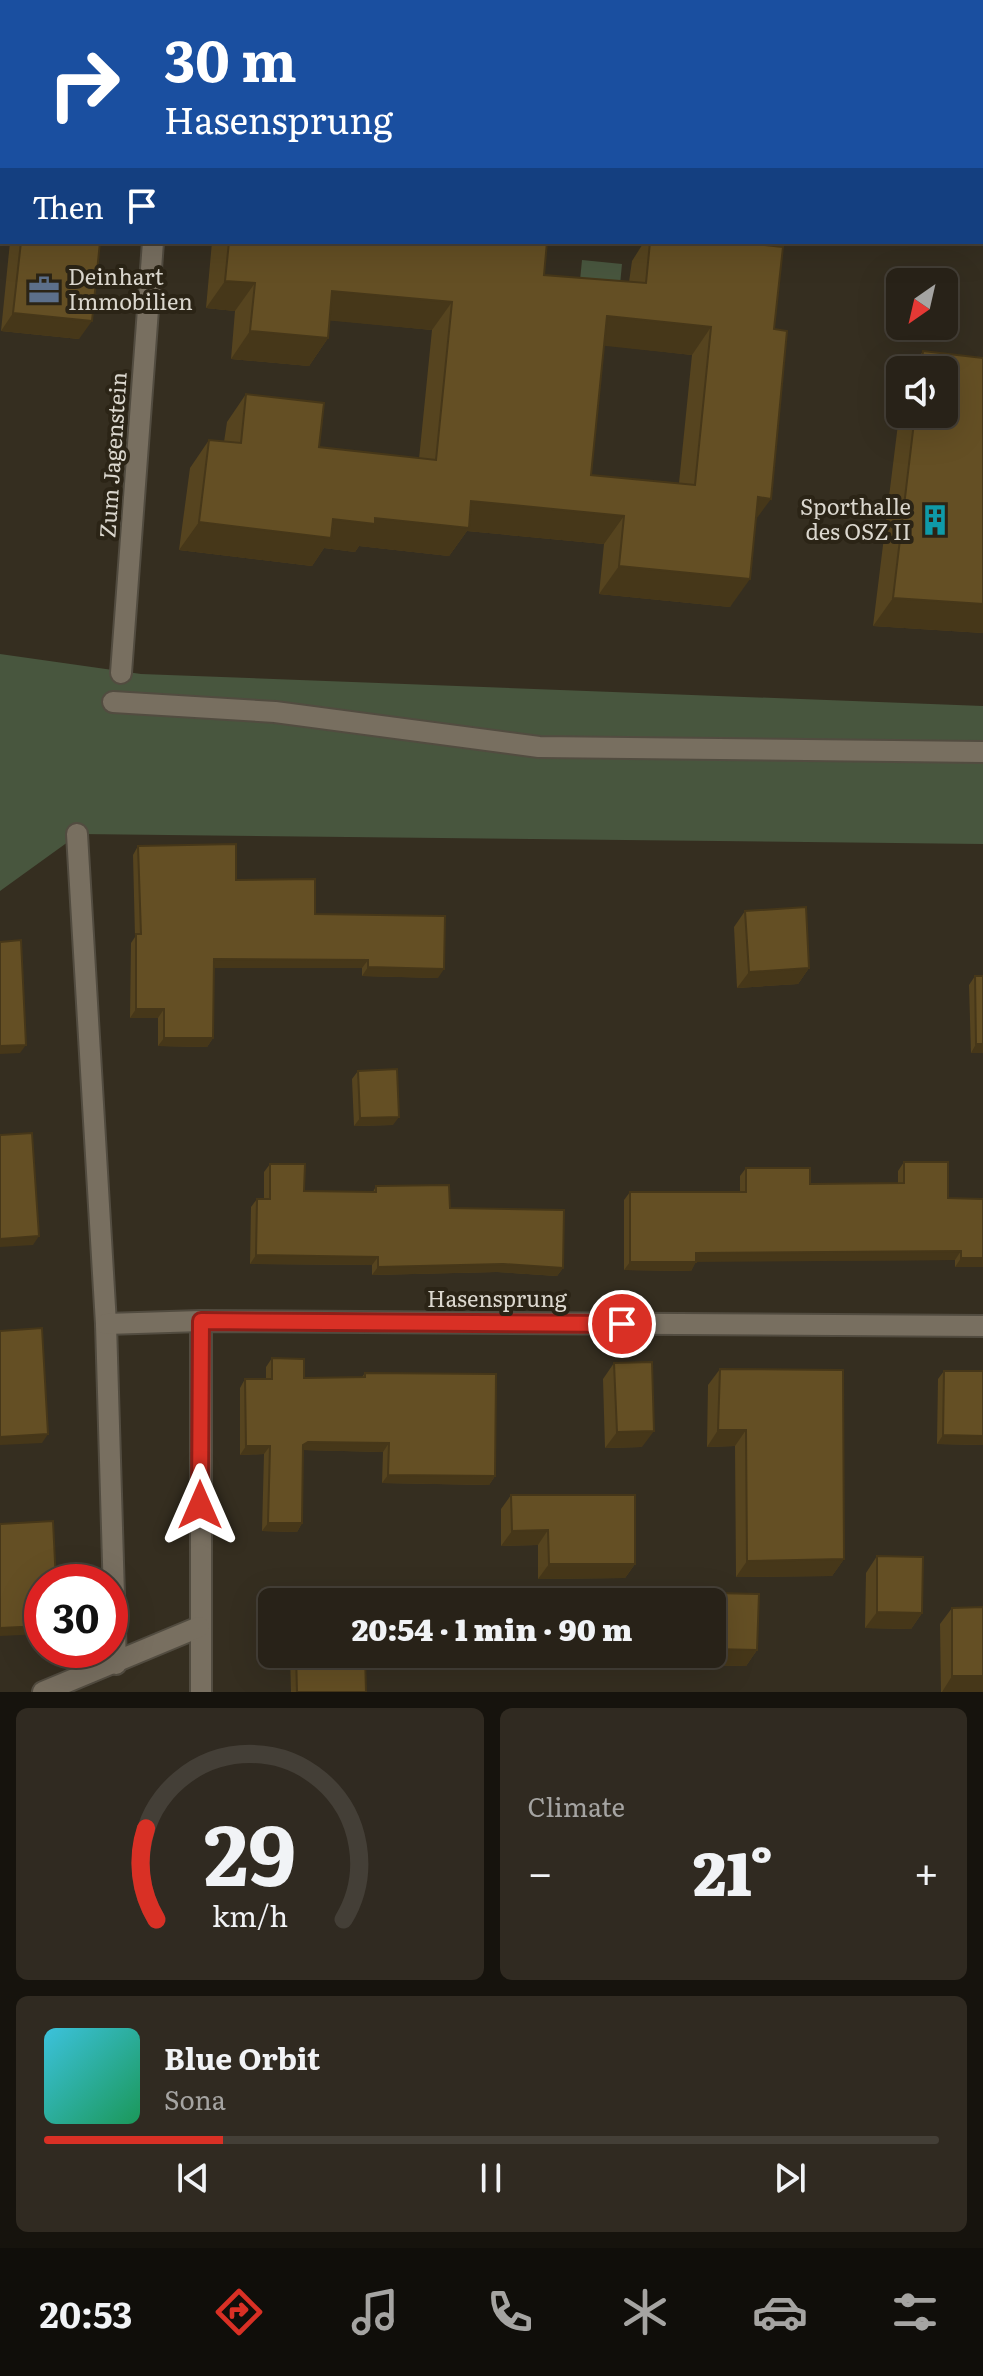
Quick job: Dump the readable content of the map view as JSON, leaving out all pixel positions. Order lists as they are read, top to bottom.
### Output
{
  "streets": {
    "street": ["Zum Jagenstein", "Hasensprung"]
  },
  "places": {
    "office": ["Deinhart Immobilien"],
    "building": ["Sporthalle des OSZ II"]
  },
  "north": "bottom left",
  "page": {
    "turn": ["30 m", "Hasensprung"],
    "then": "Then",
    "limit": "30",
    "trip": "20:54 · 1 min · 90 m",
    "tile": "Climate",
    "heat": ["−", "21°", "+"],
    "song": ["Blue Orbit", "Sona"],
    "tabs": "20:53",
    "gauge": ["29", "km/h"]
  }
}
